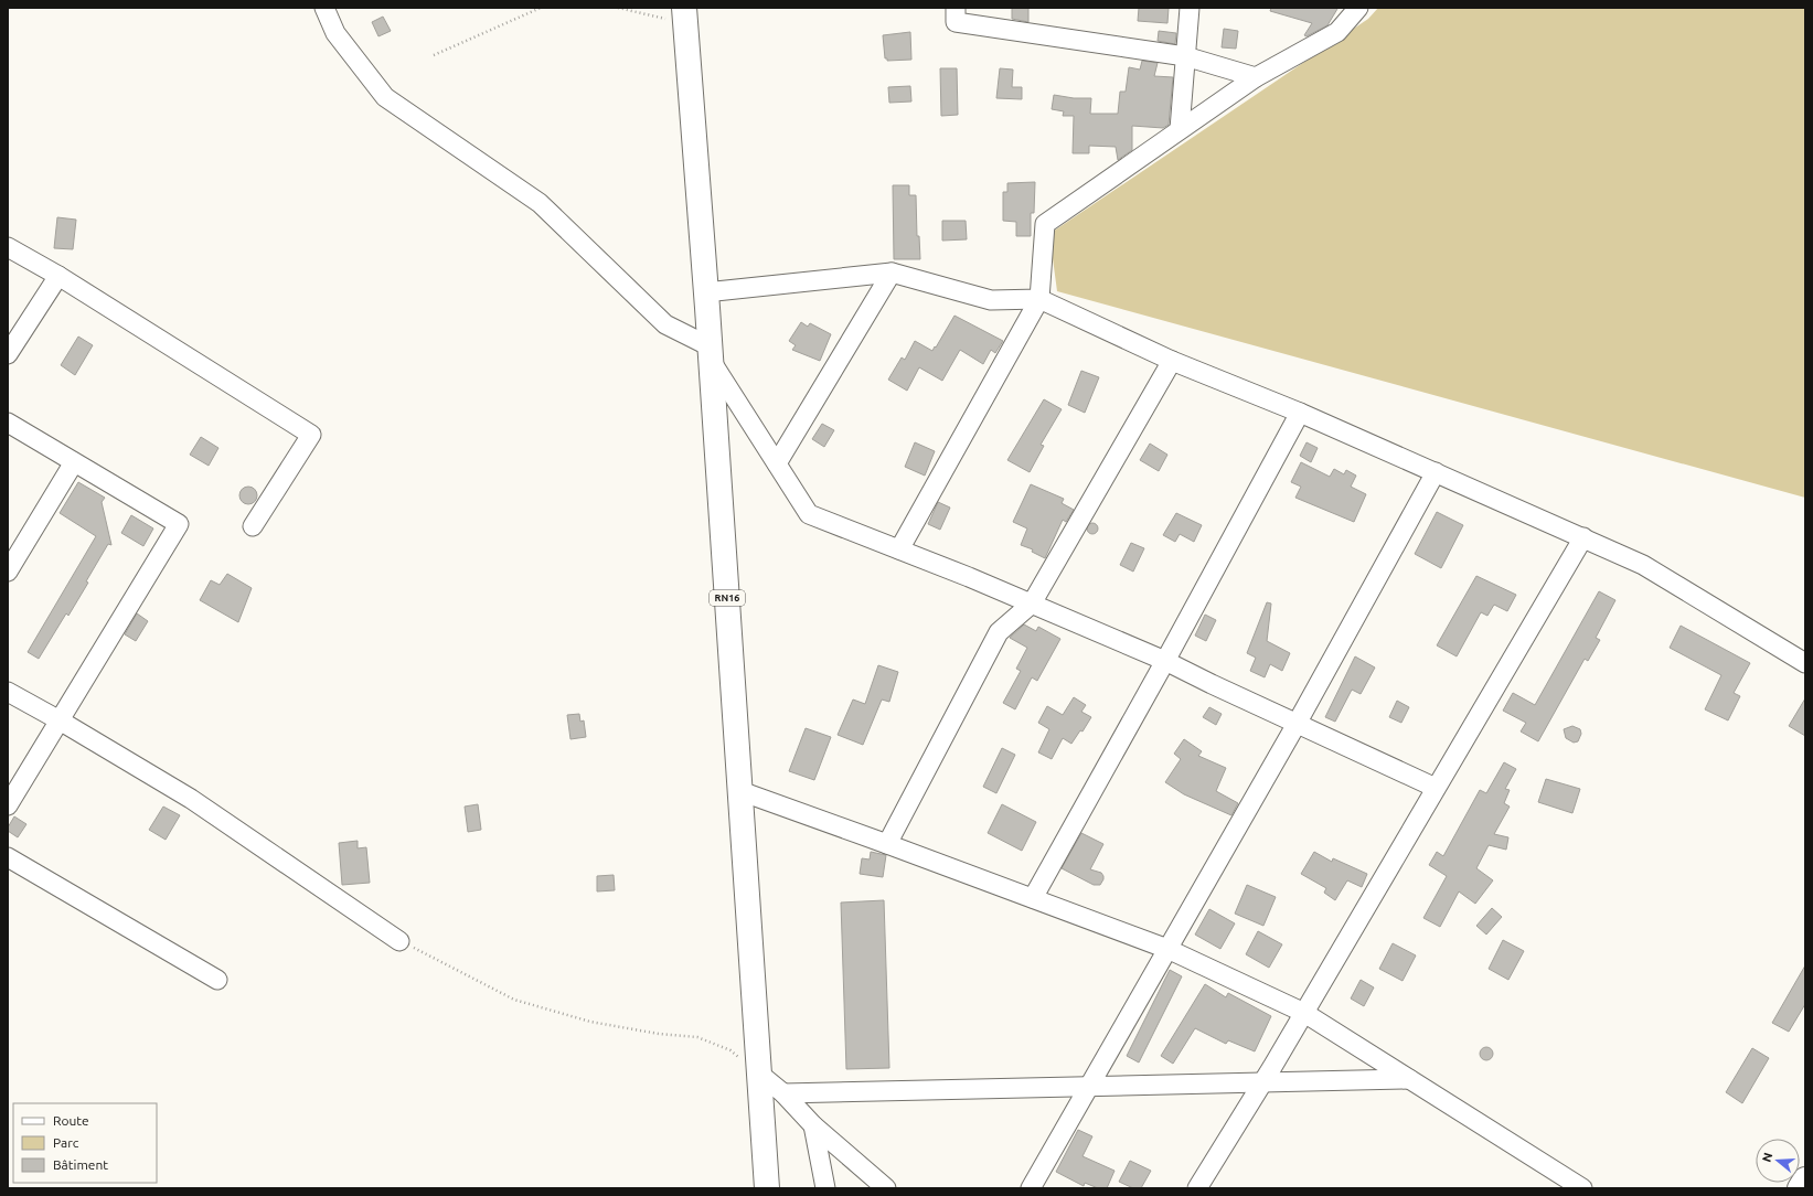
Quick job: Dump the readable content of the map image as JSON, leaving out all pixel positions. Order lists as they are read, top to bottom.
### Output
{
  "streets": {
    "main road": ["RN16"]
  },
  "legend": ["Route", "Parc", "Bâtiment"],
  "north": "left"
}
